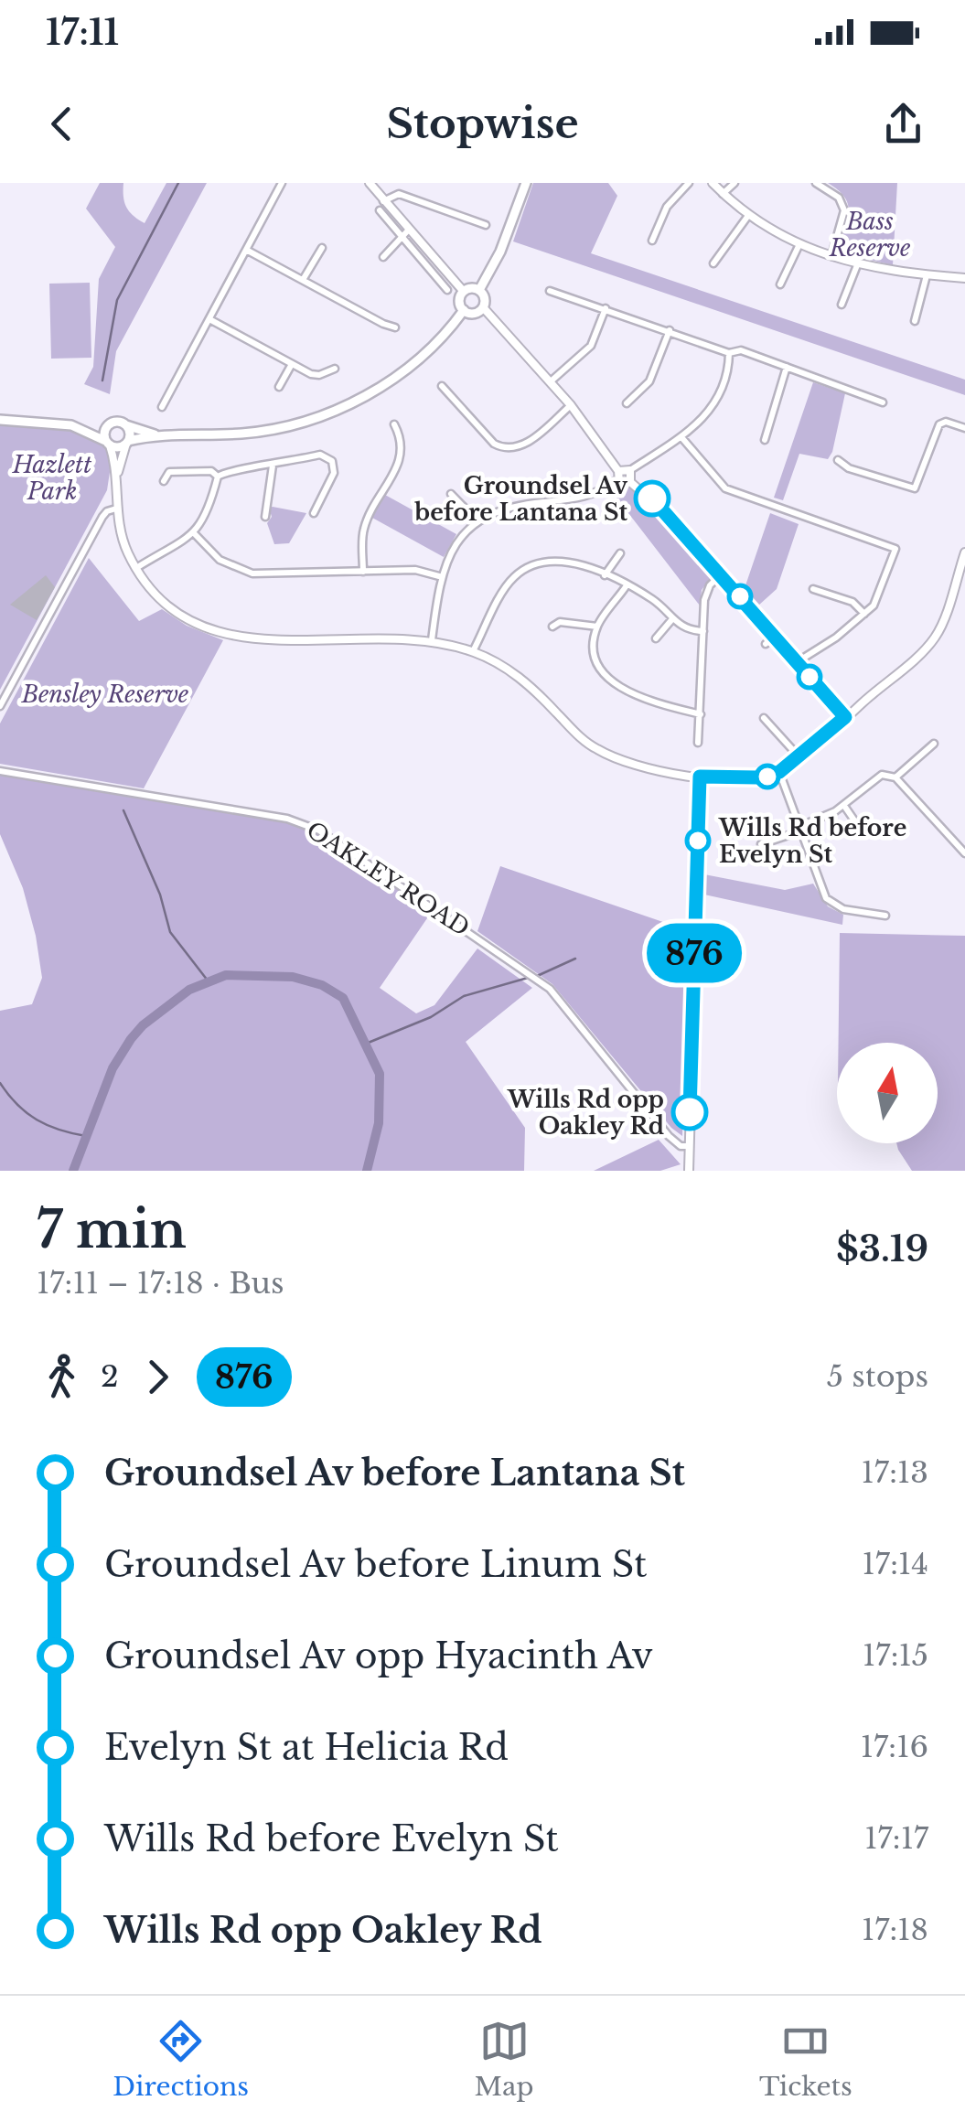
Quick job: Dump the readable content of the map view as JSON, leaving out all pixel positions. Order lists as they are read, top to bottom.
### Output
{
  "streets": {
    "street": ["OAKLEY ROAD"]
  },
  "parks": ["Bass Reserve", "Hazlett Park", "Bensley Reserve"],
  "places": ["Groundsel Av before Lantana St", "Wills Rd before Evelyn St", "Wills Rd opp Oakley Rd"],
  "lines": ["bus line 876"],
  "north": "top",
  "page": {
    "status": "17:11",
    "header": "Stopwise",
    "on_map": "876",
    "heading": ["7 min", "17:11 – 17:18 · Bus", "$3.19"],
    "legs": ["2", "876", "5 stops"],
    "list": [
      {
        "name": "Groundsel Av before Lantana St",
        "value": "17:13"
      },
      {
        "name": "Groundsel Av before Linum St",
        "value": "17:14"
      },
      {
        "name": "Groundsel Av opp Hyacinth Av",
        "value": "17:15"
      },
      {
        "name": "Evelyn St at Helicia Rd",
        "value": "17:16"
      },
      {
        "name": "Wills Rd before Evelyn St",
        "value": "17:17"
      },
      {
        "name": "Wills Rd opp Oakley Rd",
        "value": "17:18"
      }
    ],
    "tabs": ["Directions", "Map", "Tickets"]
  }
}
